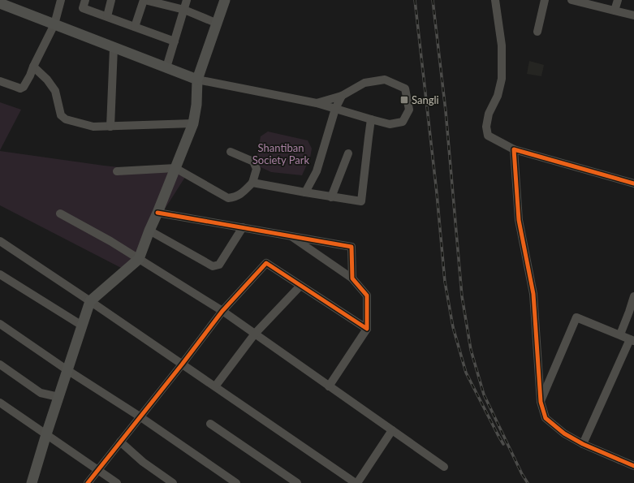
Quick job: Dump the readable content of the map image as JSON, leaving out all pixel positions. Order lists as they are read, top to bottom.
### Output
{
  "parks": ["Shantiban Society Park"],
  "places": {
    "transit": ["Sangli"]
  }
}
